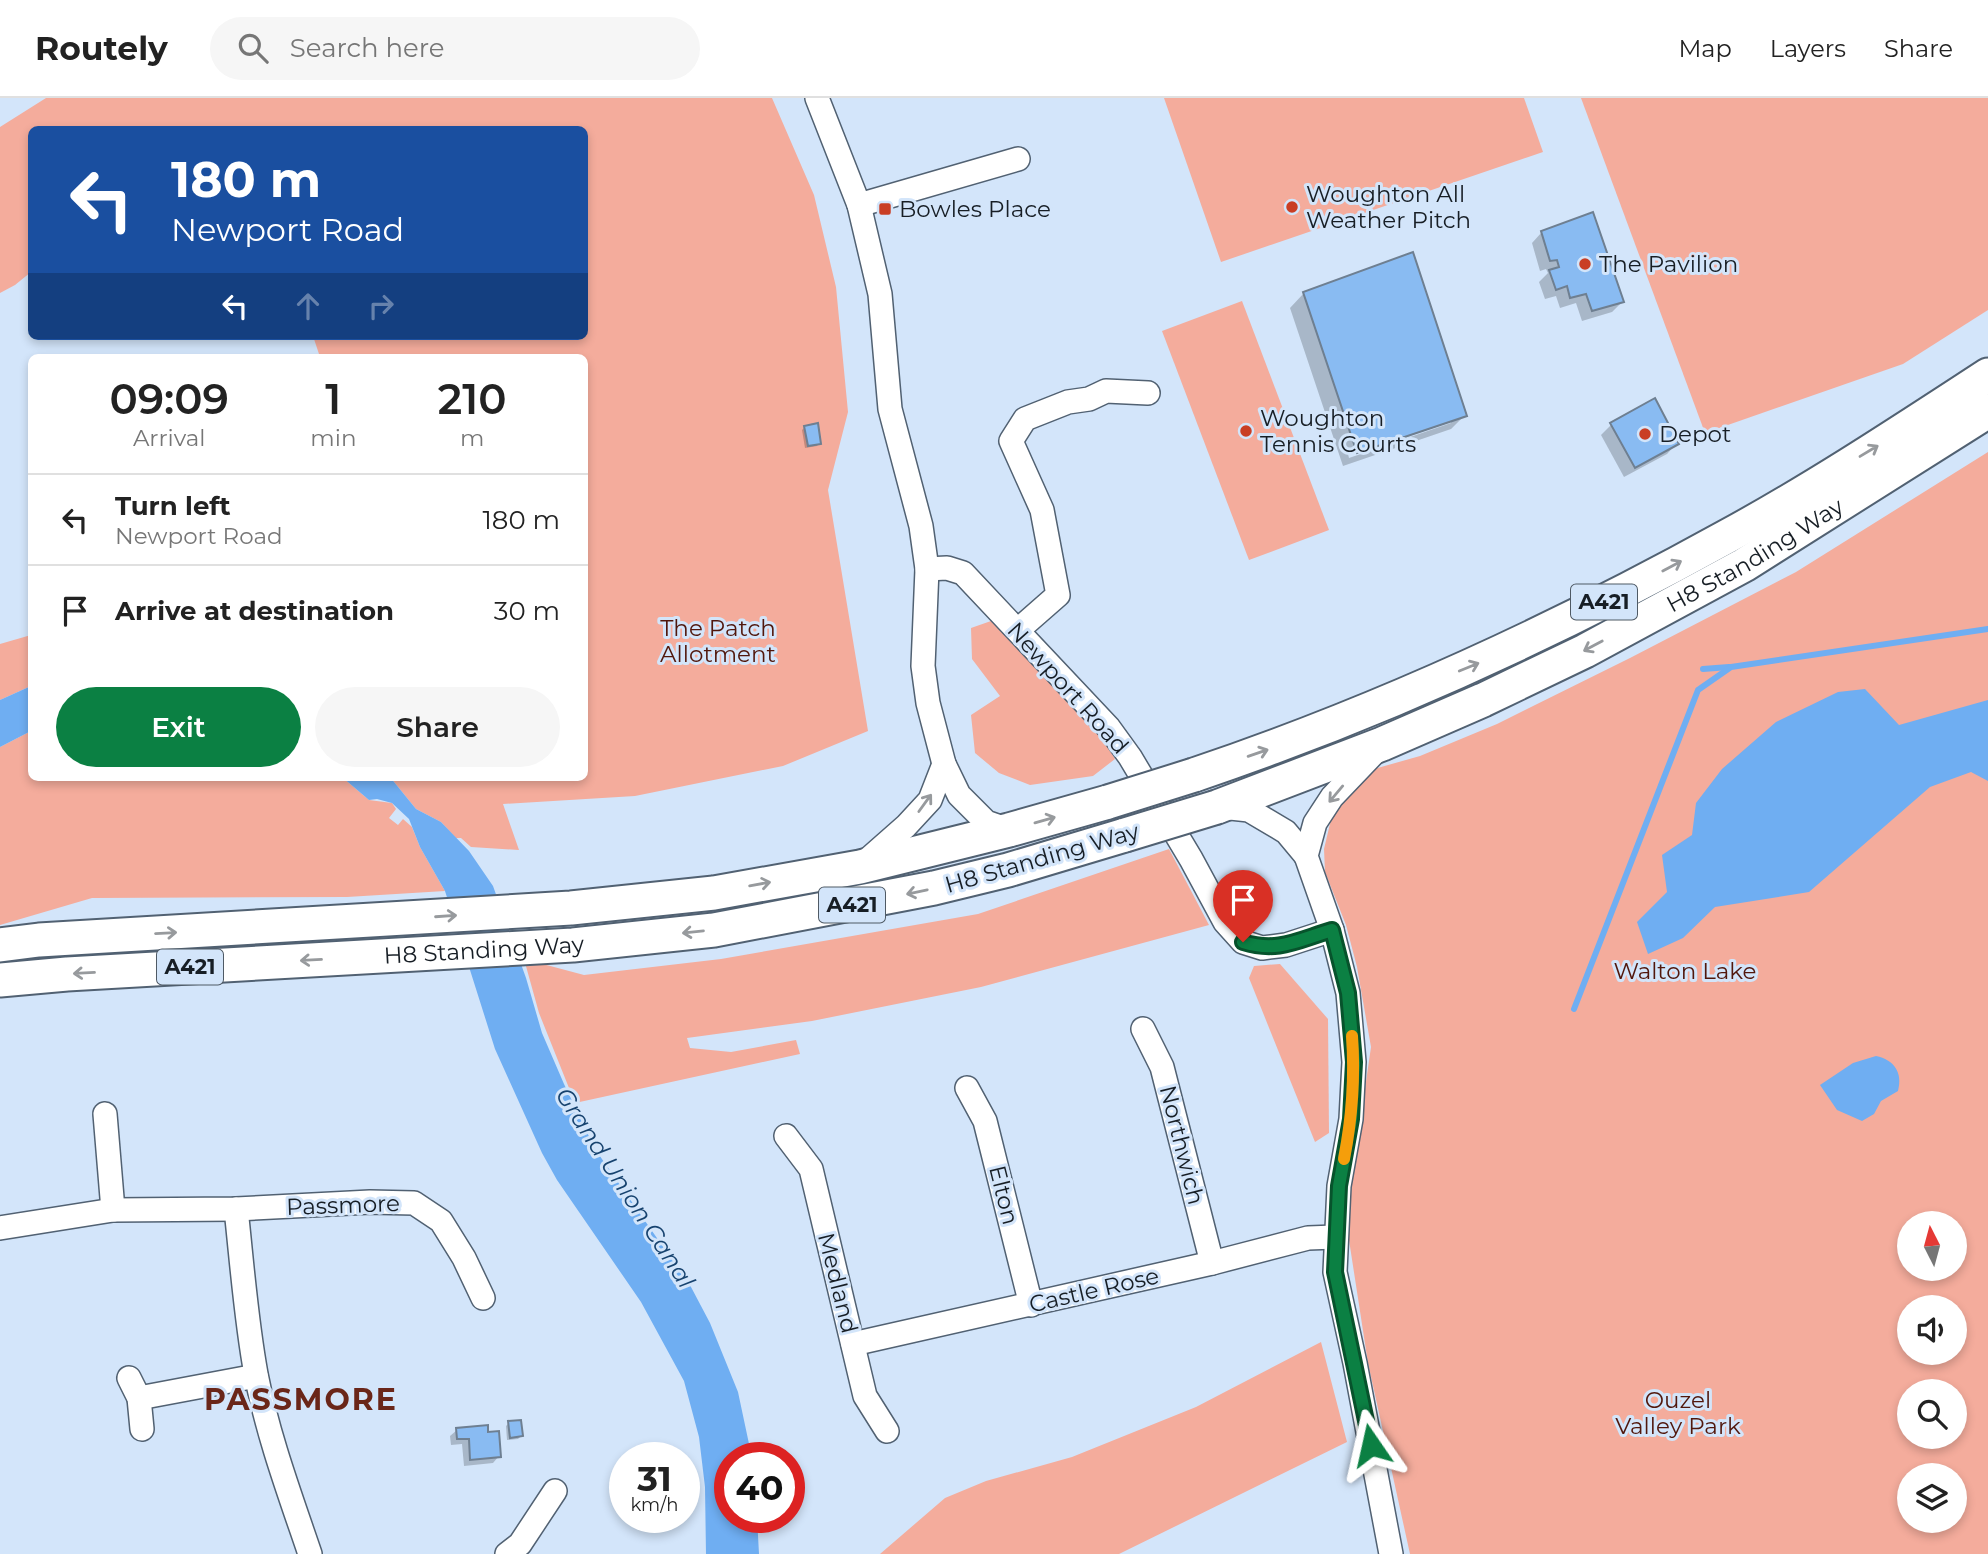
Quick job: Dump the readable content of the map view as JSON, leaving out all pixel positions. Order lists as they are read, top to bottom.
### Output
{
  "streets": {
    "highway": ["H8 Standing Way", "A421"],
    "street": [
      "Newport Road",
      "Northwich",
      "Elton",
      "Passmore",
      "Medland",
      "Castle Rose"
    ]
  },
  "crossings": [
    ["Northwich", "Castle Rose"],
    ["Elton", "Castle Rose"],
    ["Medland", "Castle Rose"]
  ],
  "districts": ["PASSMORE"],
  "water": ["Grand Union Canal"],
  "parks": ["The Patch Allotment", "Walton Lake", "Ouzel Valley Park"],
  "places": {
    "other": [
      "Woughton All Weather Pitch",
      "The Pavilion",
      "Woughton Tennis Courts",
      "Depot"
    ],
    "transit": ["Bowles Place"]
  },
  "north": "top",
  "page": {
    "header": "Routely",
    "search": "Search here",
    "nav": ["Map", "Layers", "Share"],
    "turn": ["180 m", "Newport Road"],
    "eta": [
      "09:09",
      "Arrival",
      "1",
      "min",
      "210",
      "m"
    ],
    "list": [
      {
        "name": "Turn left",
        "note": "Newport Road",
        "value": "180 m"
      },
      {
        "name": "Arrive at destination",
        "value": "30 m"
      }
    ],
    "buttons": ["Exit", "Share"],
    "speed": "31 km/h",
    "limit": "40"
  }
}
